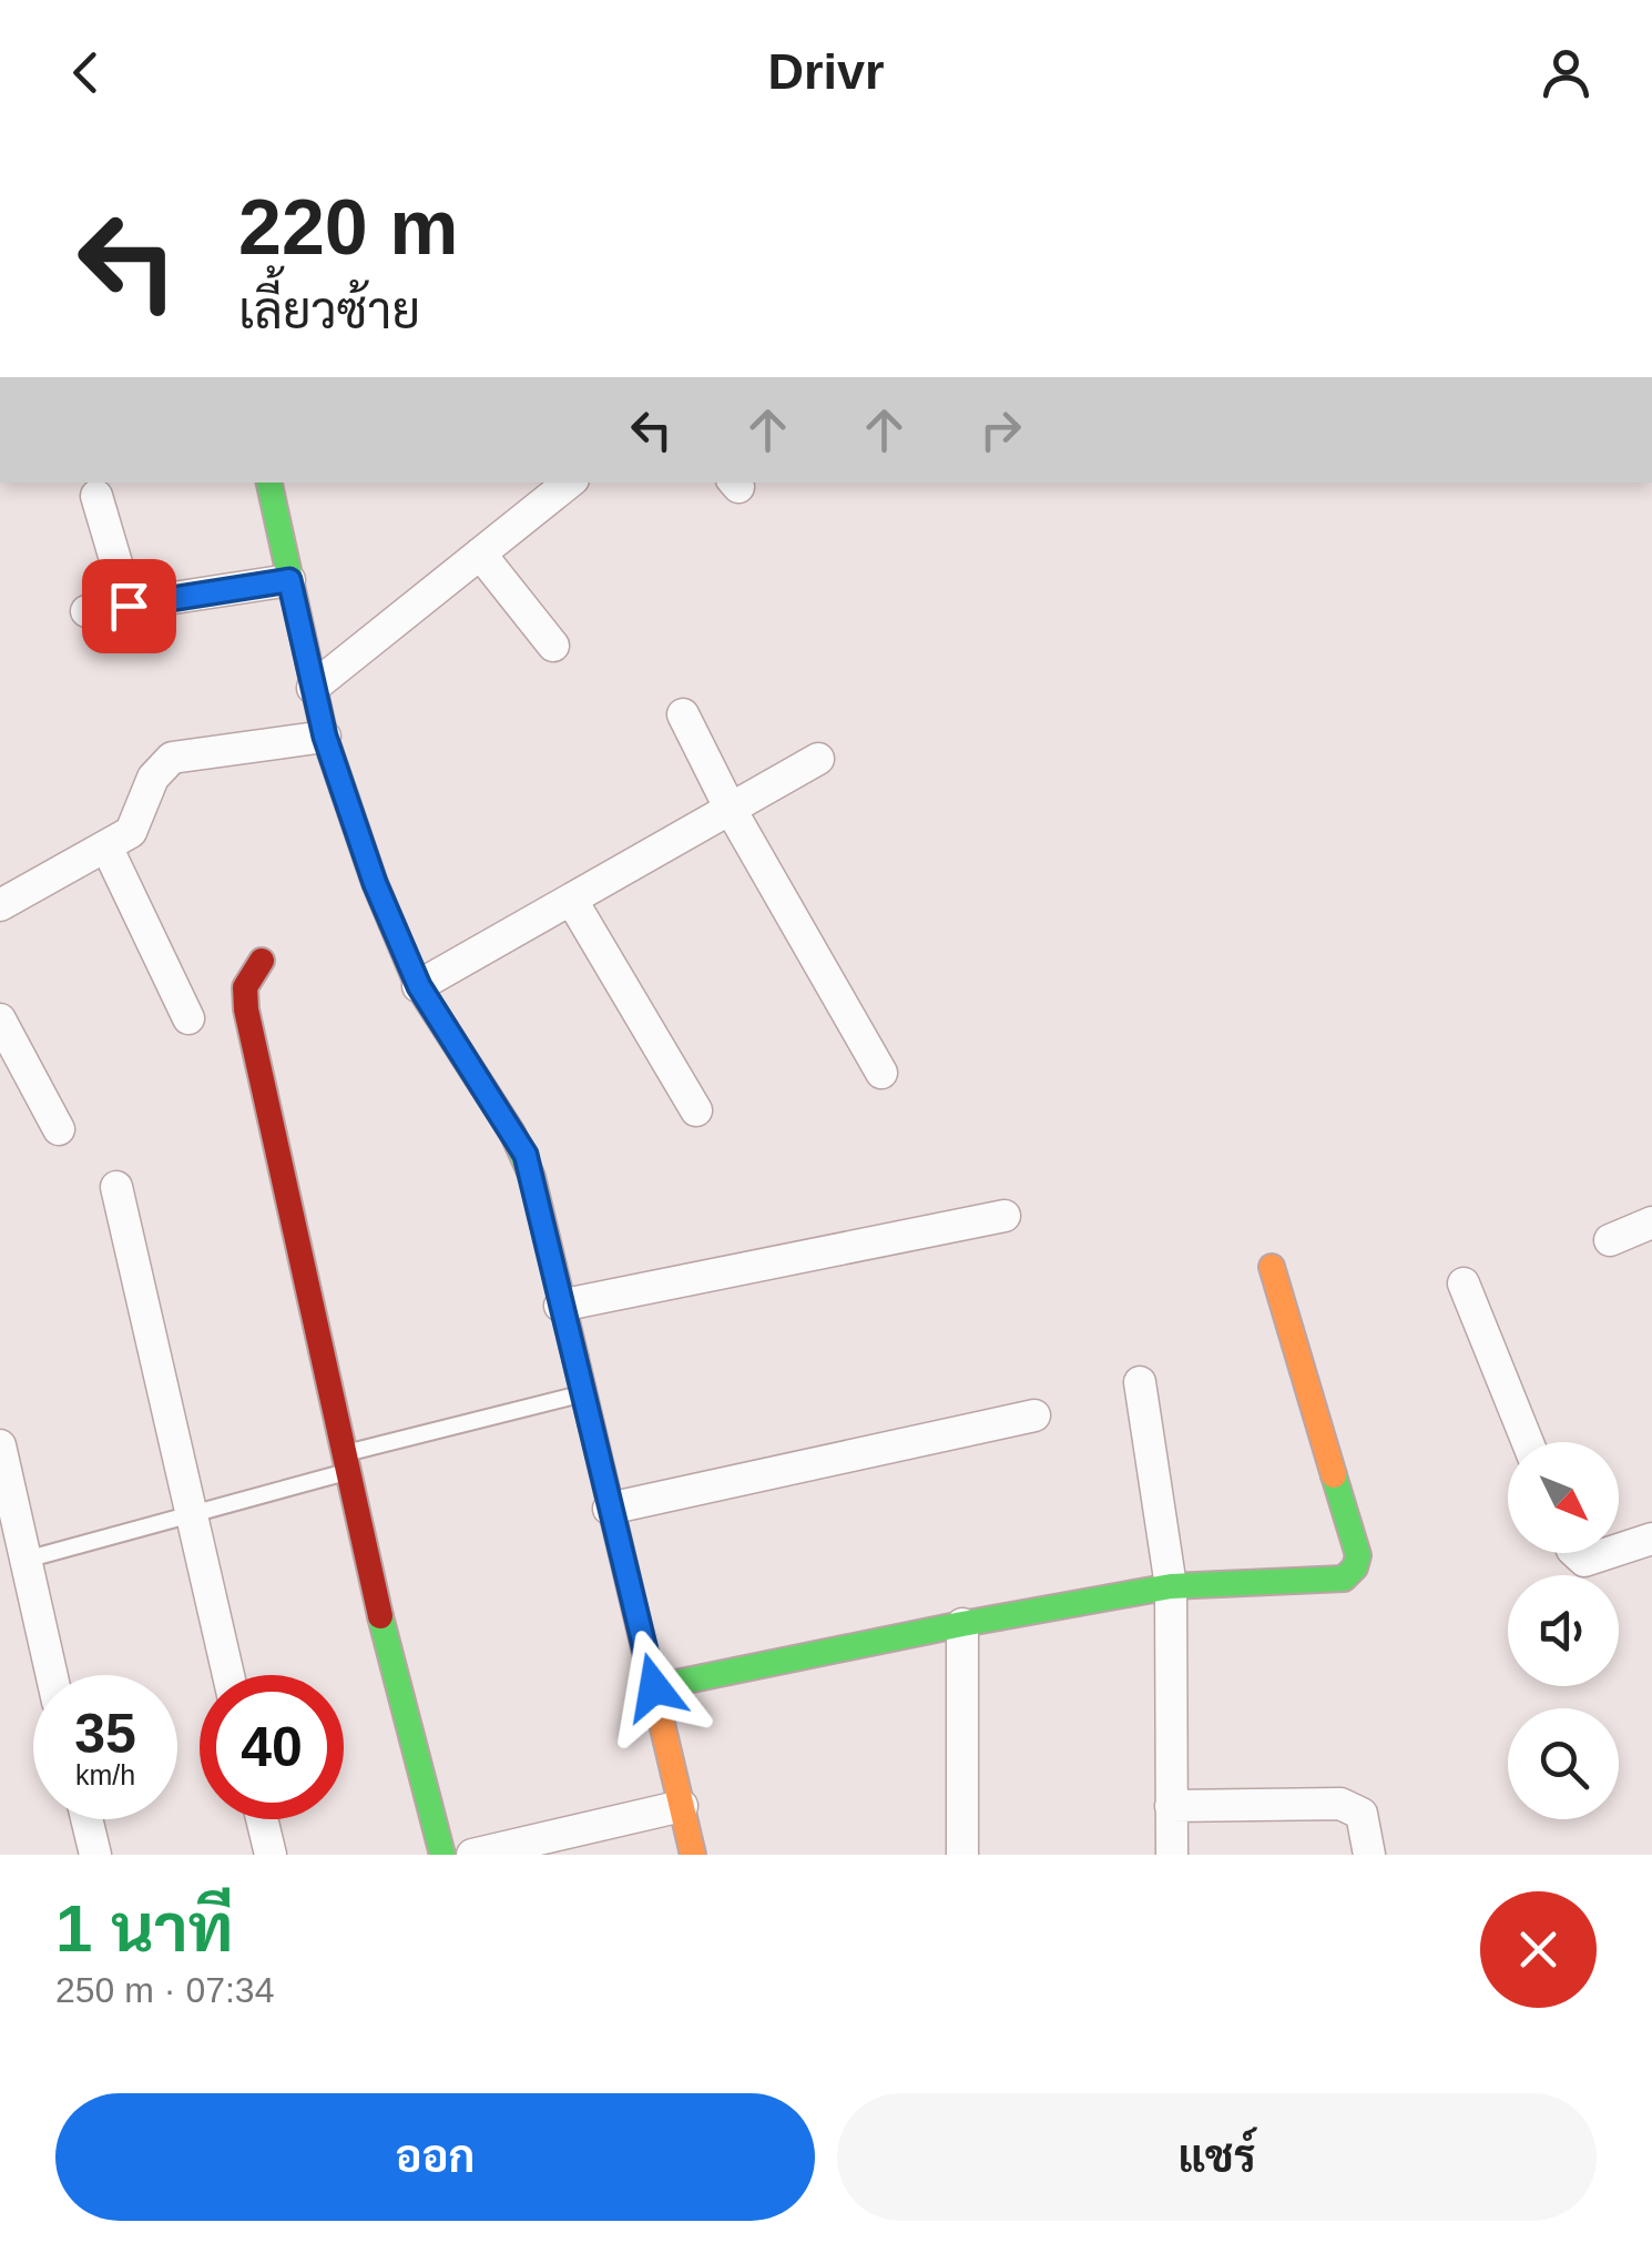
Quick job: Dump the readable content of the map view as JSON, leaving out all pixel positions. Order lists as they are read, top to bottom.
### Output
{
  "north": "bottom right",
  "page": {
    "header": "Drivr",
    "turn": ["220 m", "เลี้ยวซ้าย"],
    "speed": "35 km/h",
    "limit": "40",
    "heading": ["1 นาที", "250 m · 07:34"],
    "buttons": ["ออก", "แชร์"]
  }
}
